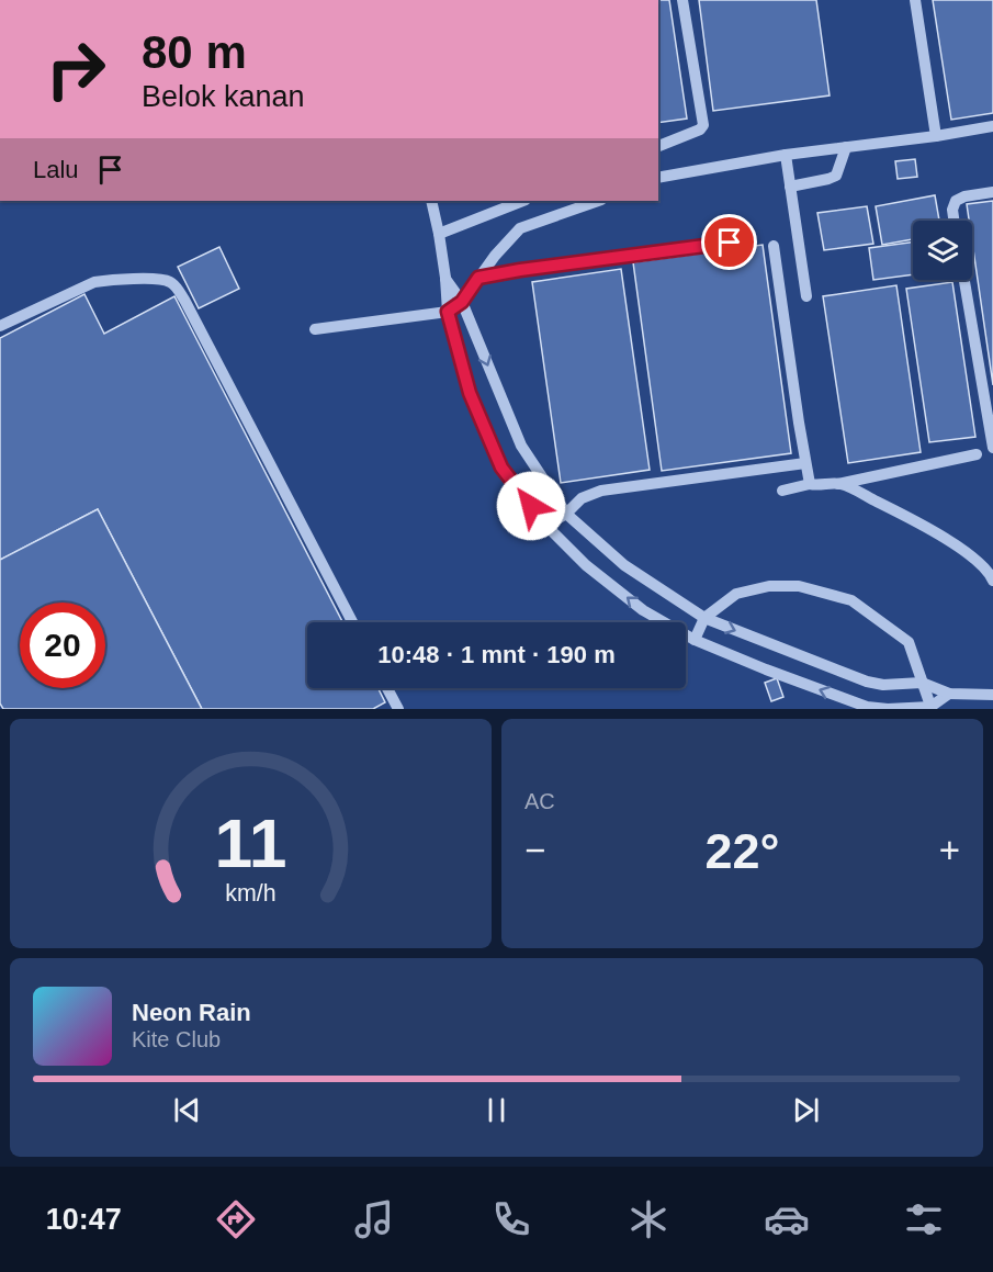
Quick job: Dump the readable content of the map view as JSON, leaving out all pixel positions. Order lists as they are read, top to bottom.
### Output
{
  "page": {
    "turn": ["80 m", "Belok kanan"],
    "then": "Lalu",
    "limit": "20",
    "trip": "10:48 · 1 mnt · 190 m",
    "tile": "AC",
    "heat": ["−", "22°", "+"],
    "song": ["Neon Rain", "Kite Club"],
    "tabs": "10:47",
    "gauge": ["11", "km/h"]
  }
}
